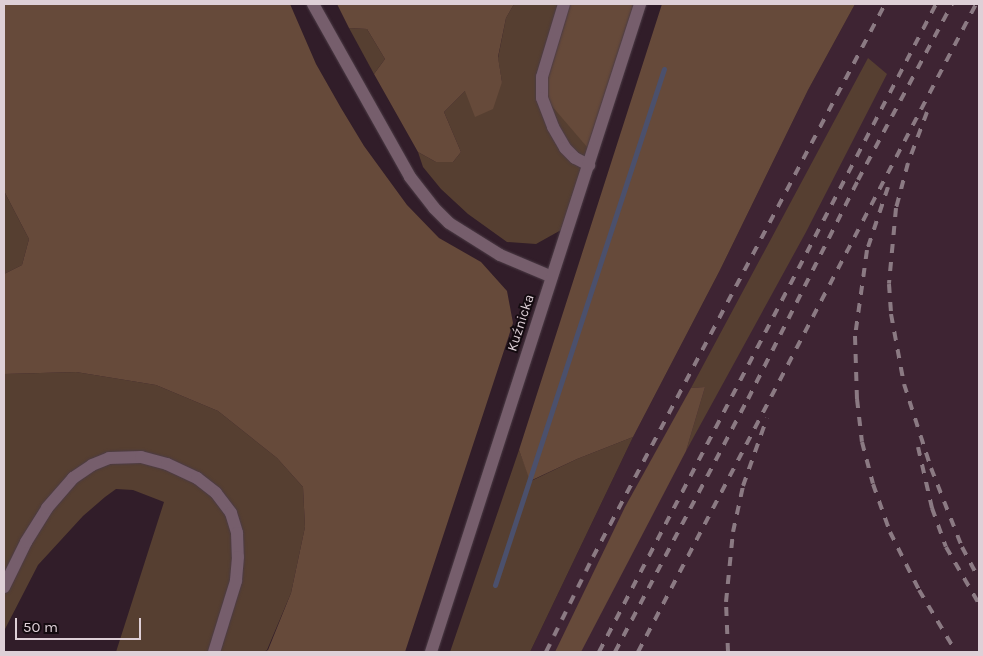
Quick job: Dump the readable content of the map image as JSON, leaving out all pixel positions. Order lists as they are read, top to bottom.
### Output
{
  "streets": {
    "street": ["Kuźnicka"]
  },
  "scale_bar": "50 m"
}
